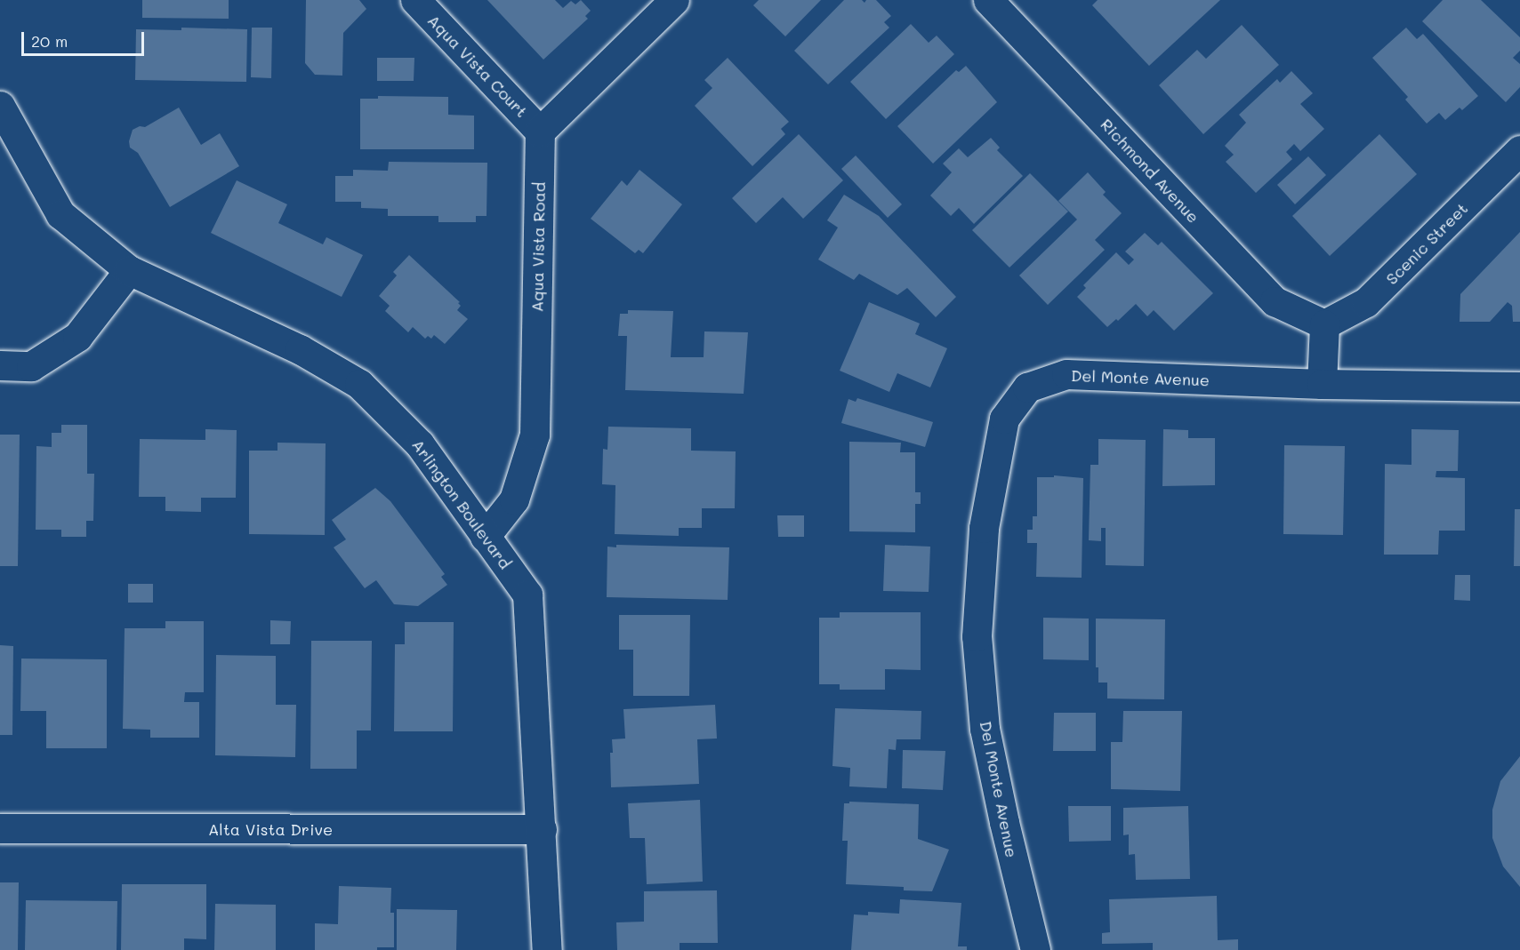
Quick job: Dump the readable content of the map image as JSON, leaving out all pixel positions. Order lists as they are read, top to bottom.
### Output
{
  "streets": {
    "street": [
      "Aqua Vista Court",
      "Richmond Avenue",
      "Scenic Street",
      "Aqua Vista Road",
      "Del Monte Avenue",
      "Arlington Boulevard",
      "Alta Vista Drive"
    ]
  },
  "crossings": [
    ["Aqua Vista Court", "Aqua Vista Road"],
    ["Richmond Avenue", "Scenic Street"],
    ["Aqua Vista Road", "Arlington Boulevard"],
    ["Arlington Boulevard", "Alta Vista Drive"]
  ],
  "scale_bar": "20 m"
}
